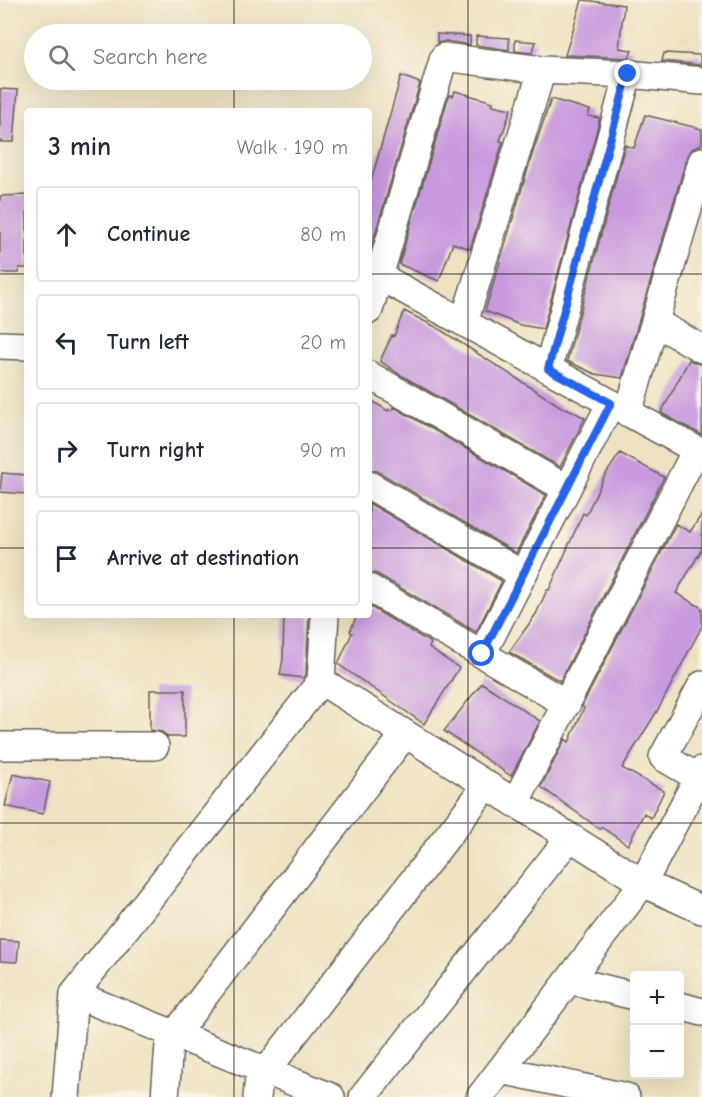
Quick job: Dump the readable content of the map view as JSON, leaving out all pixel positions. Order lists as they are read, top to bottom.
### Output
{
  "page": {
    "search": "Search here",
    "heading": ["3 min", "Walk · 190 m"],
    "list": [
      ["Continue", "80 m"],
      ["Turn left", "20 m"],
      ["Turn right", "90 m"],
      "Arrive at destination"
    ],
    "map_buttons": ["+", "−"]
  }
}
